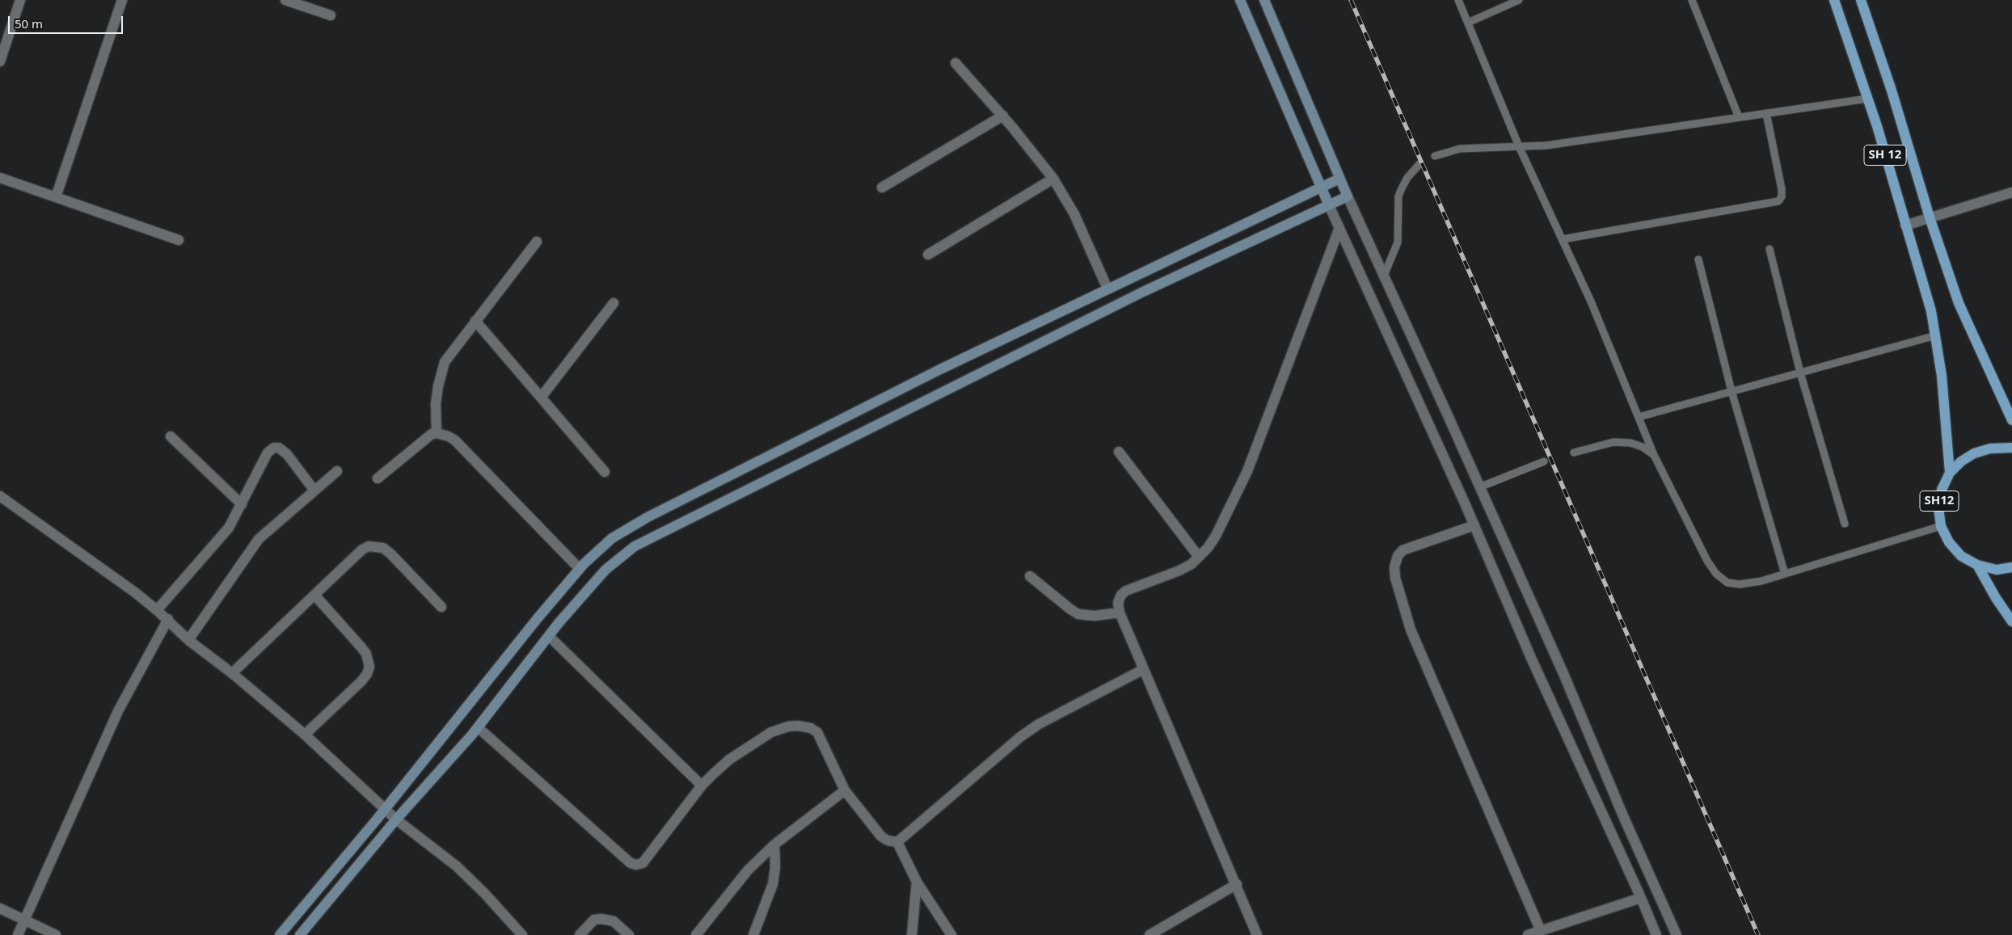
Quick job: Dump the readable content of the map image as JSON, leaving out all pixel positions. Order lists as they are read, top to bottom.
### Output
{
  "streets": {
    "main road": ["SH 12", "SH12"]
  },
  "crossings": [
    ["SH 12", "SH12"]
  ],
  "scale_bar": "50 m"
}
